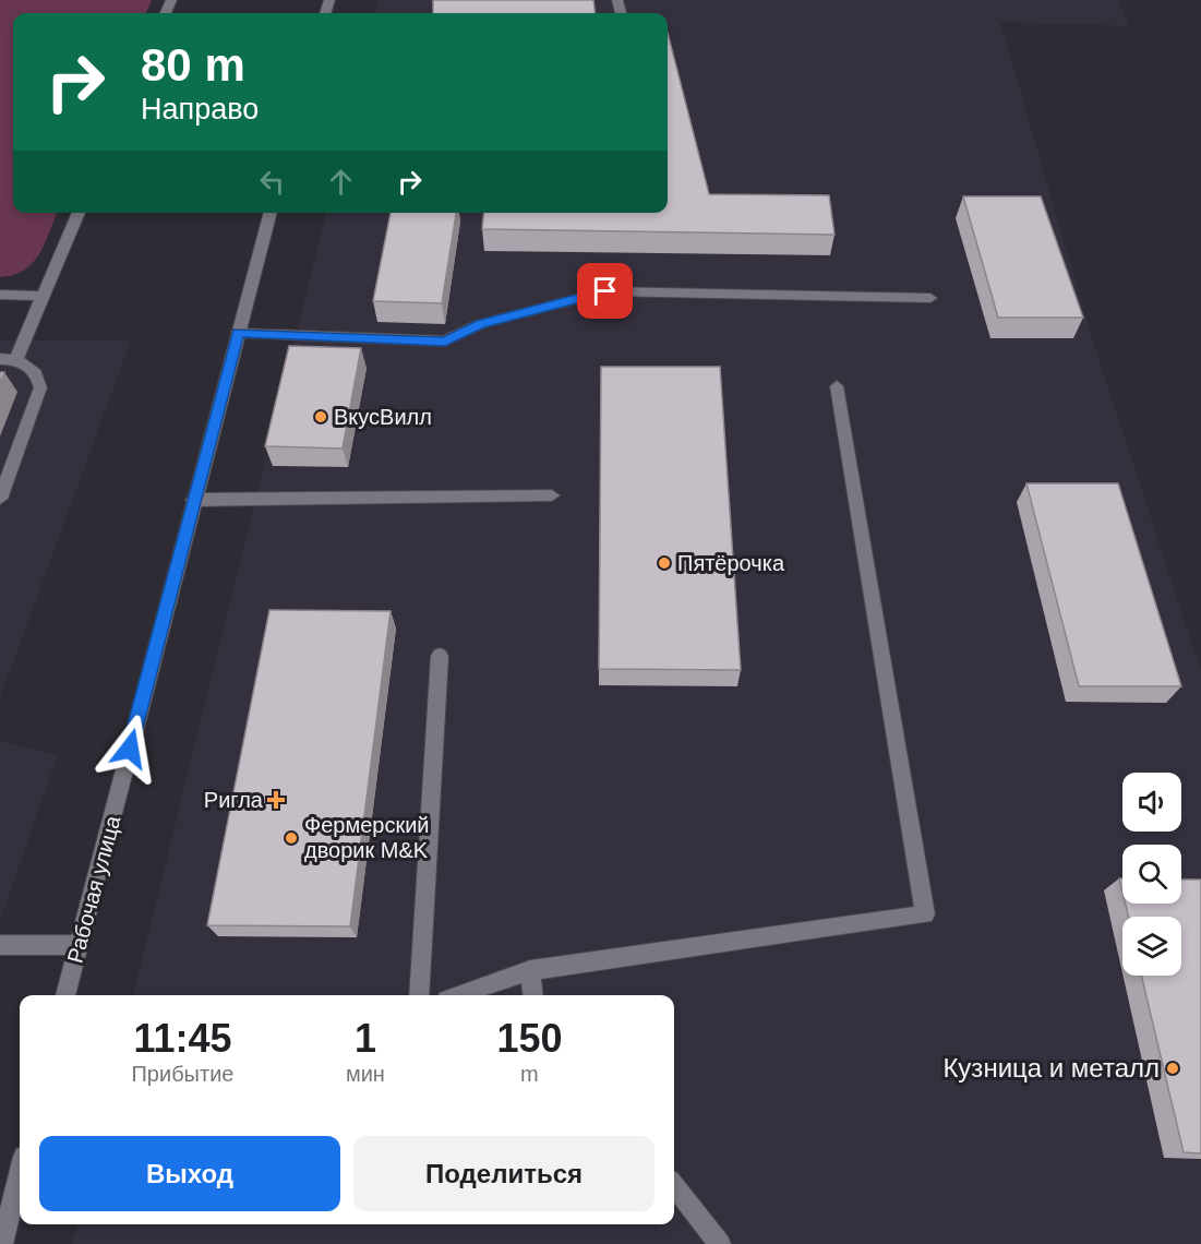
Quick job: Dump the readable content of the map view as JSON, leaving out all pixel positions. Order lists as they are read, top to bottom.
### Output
{
  "streets": {
    "street": ["Рабочая улица"]
  },
  "places": {
    "other": [
      "ВкусВилл",
      "Пятёрочка",
      "Фермерский дворик М&K",
      "Кузница и металл"
    ],
    "health": ["Ригла"]
  },
  "page": {
    "turn": ["80 m", "Направо"],
    "eta": [
      "11:45",
      "Прибытие",
      "1",
      "мин",
      "150",
      "m"
    ],
    "buttons": ["Выход", "Поделиться"]
  }
}
